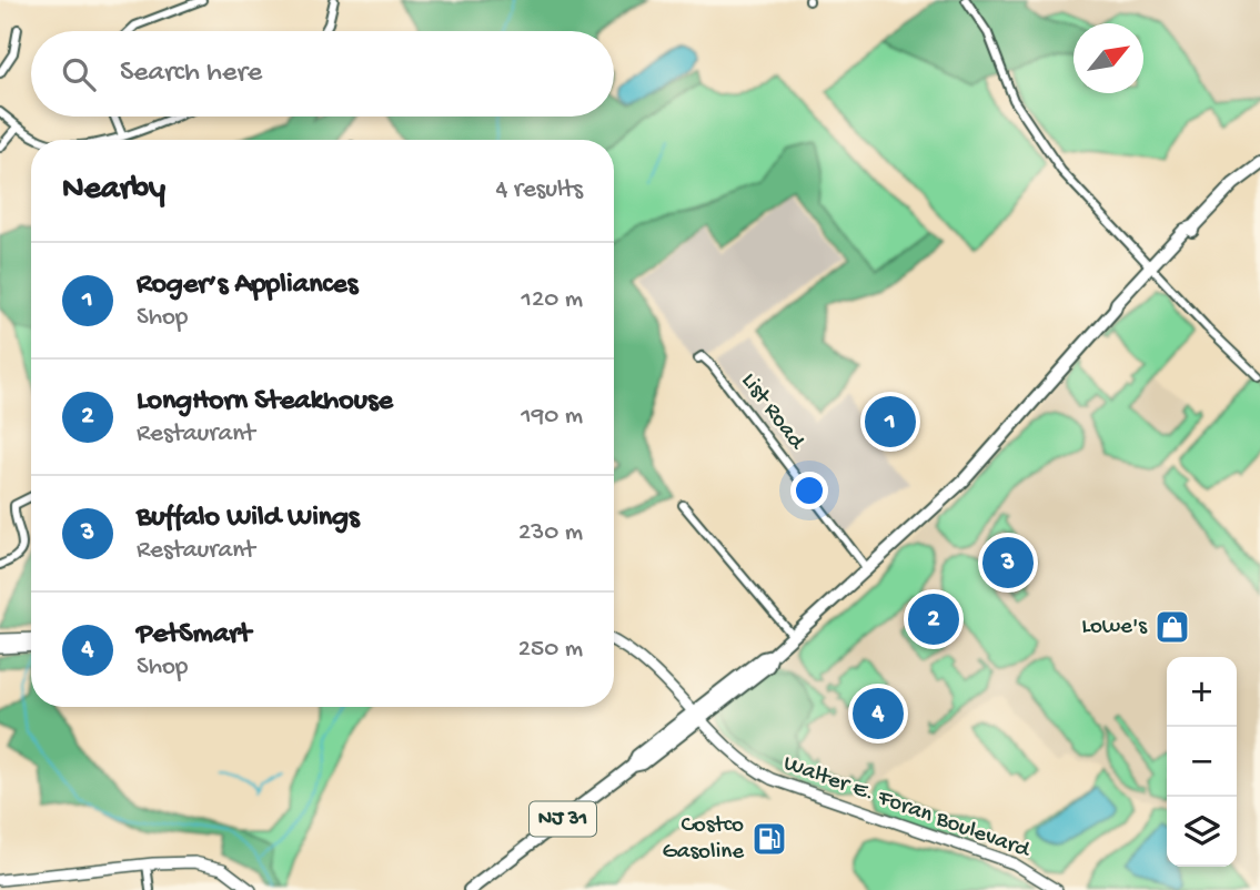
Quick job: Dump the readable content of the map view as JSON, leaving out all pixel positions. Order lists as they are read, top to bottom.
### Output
{
  "streets": {
    "highway": ["NJ 31"],
    "street": ["List Road", "Walter E. Foran Boulevard"]
  },
  "crossings": [
    ["List Road", "NJ 31"],
    ["Walter E. Foran Boulevard", "NJ 31"]
  ],
  "places": {
    "shop": ["Lowe's"],
    "fuel station": ["Costco Gasoline"]
  },
  "north": "top right",
  "page": {
    "search": "Search here",
    "heading": ["Nearby", "4 results"],
    "list": [
      {
        "mark": "1",
        "name": "Roger’s Appliances",
        "note": "Shop",
        "value": "120 m"
      },
      {
        "mark": "2",
        "name": "LongHorn Steakhouse",
        "note": "Restaurant",
        "value": "190 m"
      },
      {
        "mark": "3",
        "name": "Buffalo Wild Wings",
        "note": "Restaurant",
        "value": "230 m"
      },
      {
        "mark": "4",
        "name": "PetSmart",
        "note": "Shop",
        "value": "250 m"
      }
    ],
    "pins": [
      "1",
      "3",
      "2",
      "4"
    ],
    "map_buttons": ["+", "−"]
  }
}
